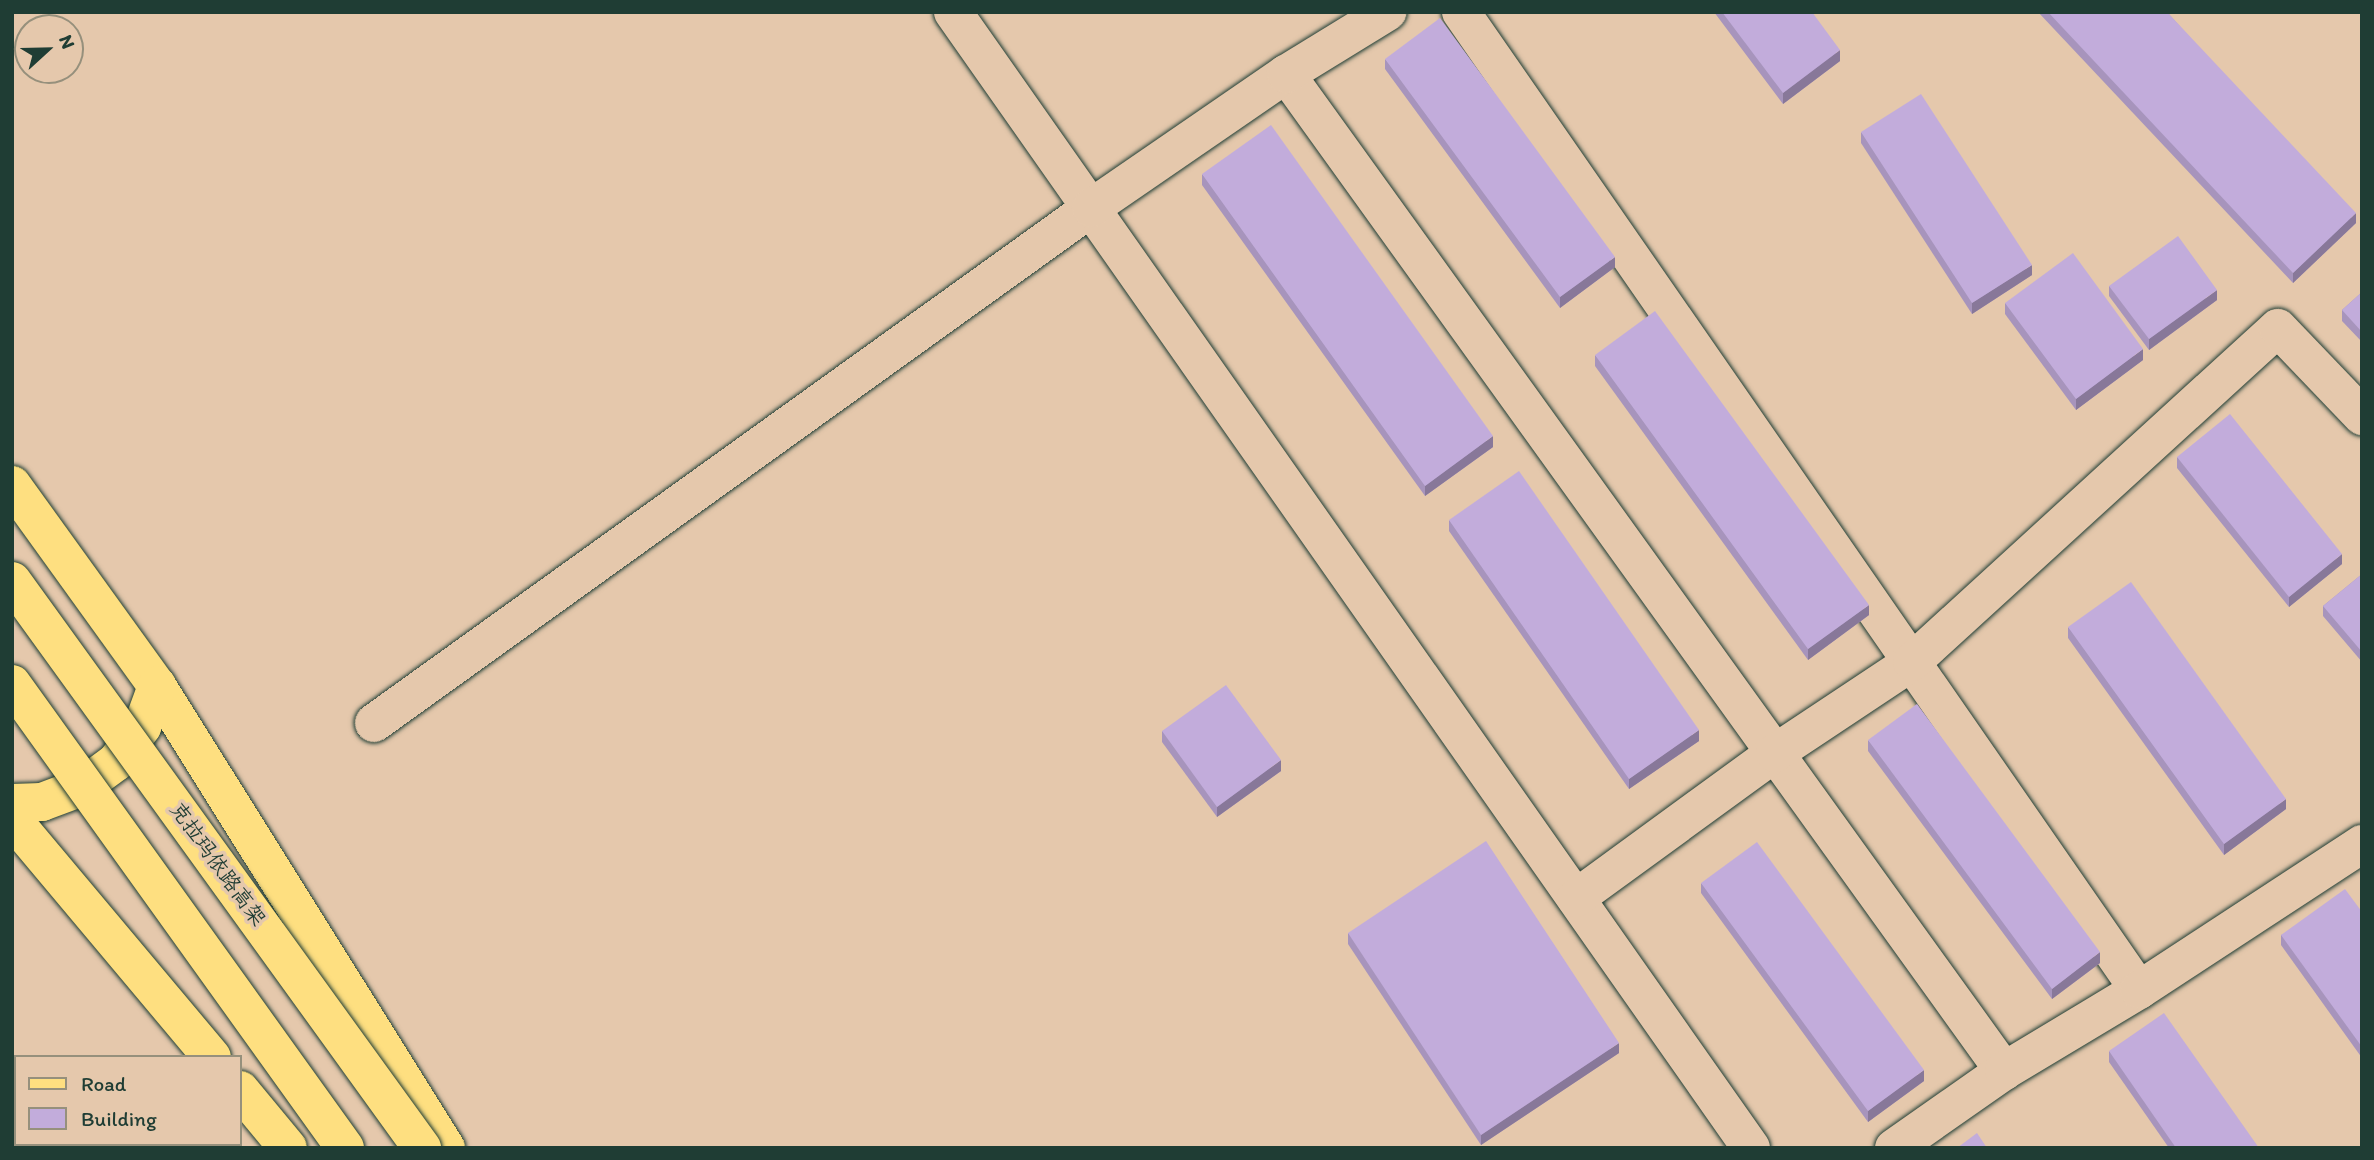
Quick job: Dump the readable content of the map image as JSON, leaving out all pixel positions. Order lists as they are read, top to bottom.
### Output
{
  "streets": {
    "main road": ["克拉玛依路高架"]
  },
  "legend": ["Road", "Building"],
  "north": "right"
}
